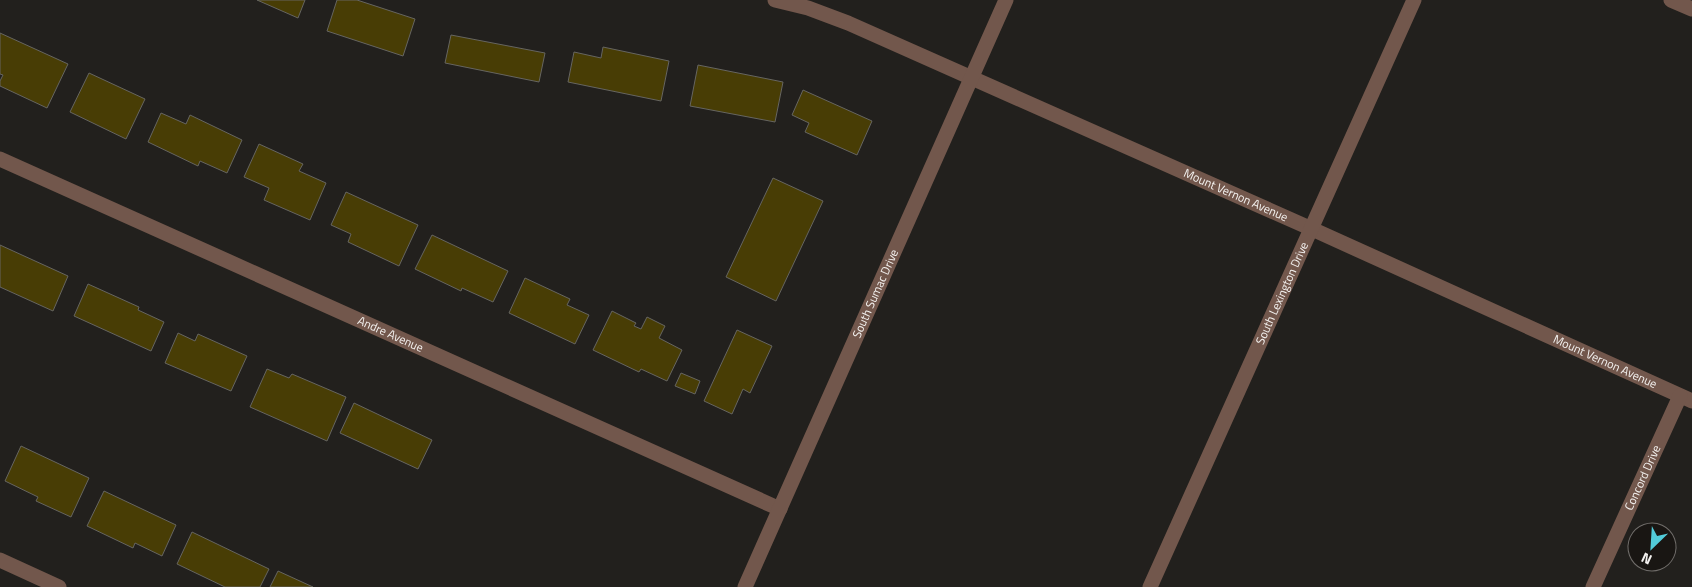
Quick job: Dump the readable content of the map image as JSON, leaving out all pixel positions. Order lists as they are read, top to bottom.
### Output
{
  "streets": {
    "street": [
      "Mount Vernon Avenue",
      "South Sumac Drive",
      "South Lexington Drive",
      "Andre Avenue",
      "Concord Drive"
    ]
  },
  "crossings": [
    ["Mount Vernon Avenue", "South Sumac Drive"],
    ["Mount Vernon Avenue", "South Lexington Drive"],
    ["Mount Vernon Avenue", "Concord Drive"],
    ["South Sumac Drive", "Andre Avenue"]
  ],
  "north": "bottom left"
}
